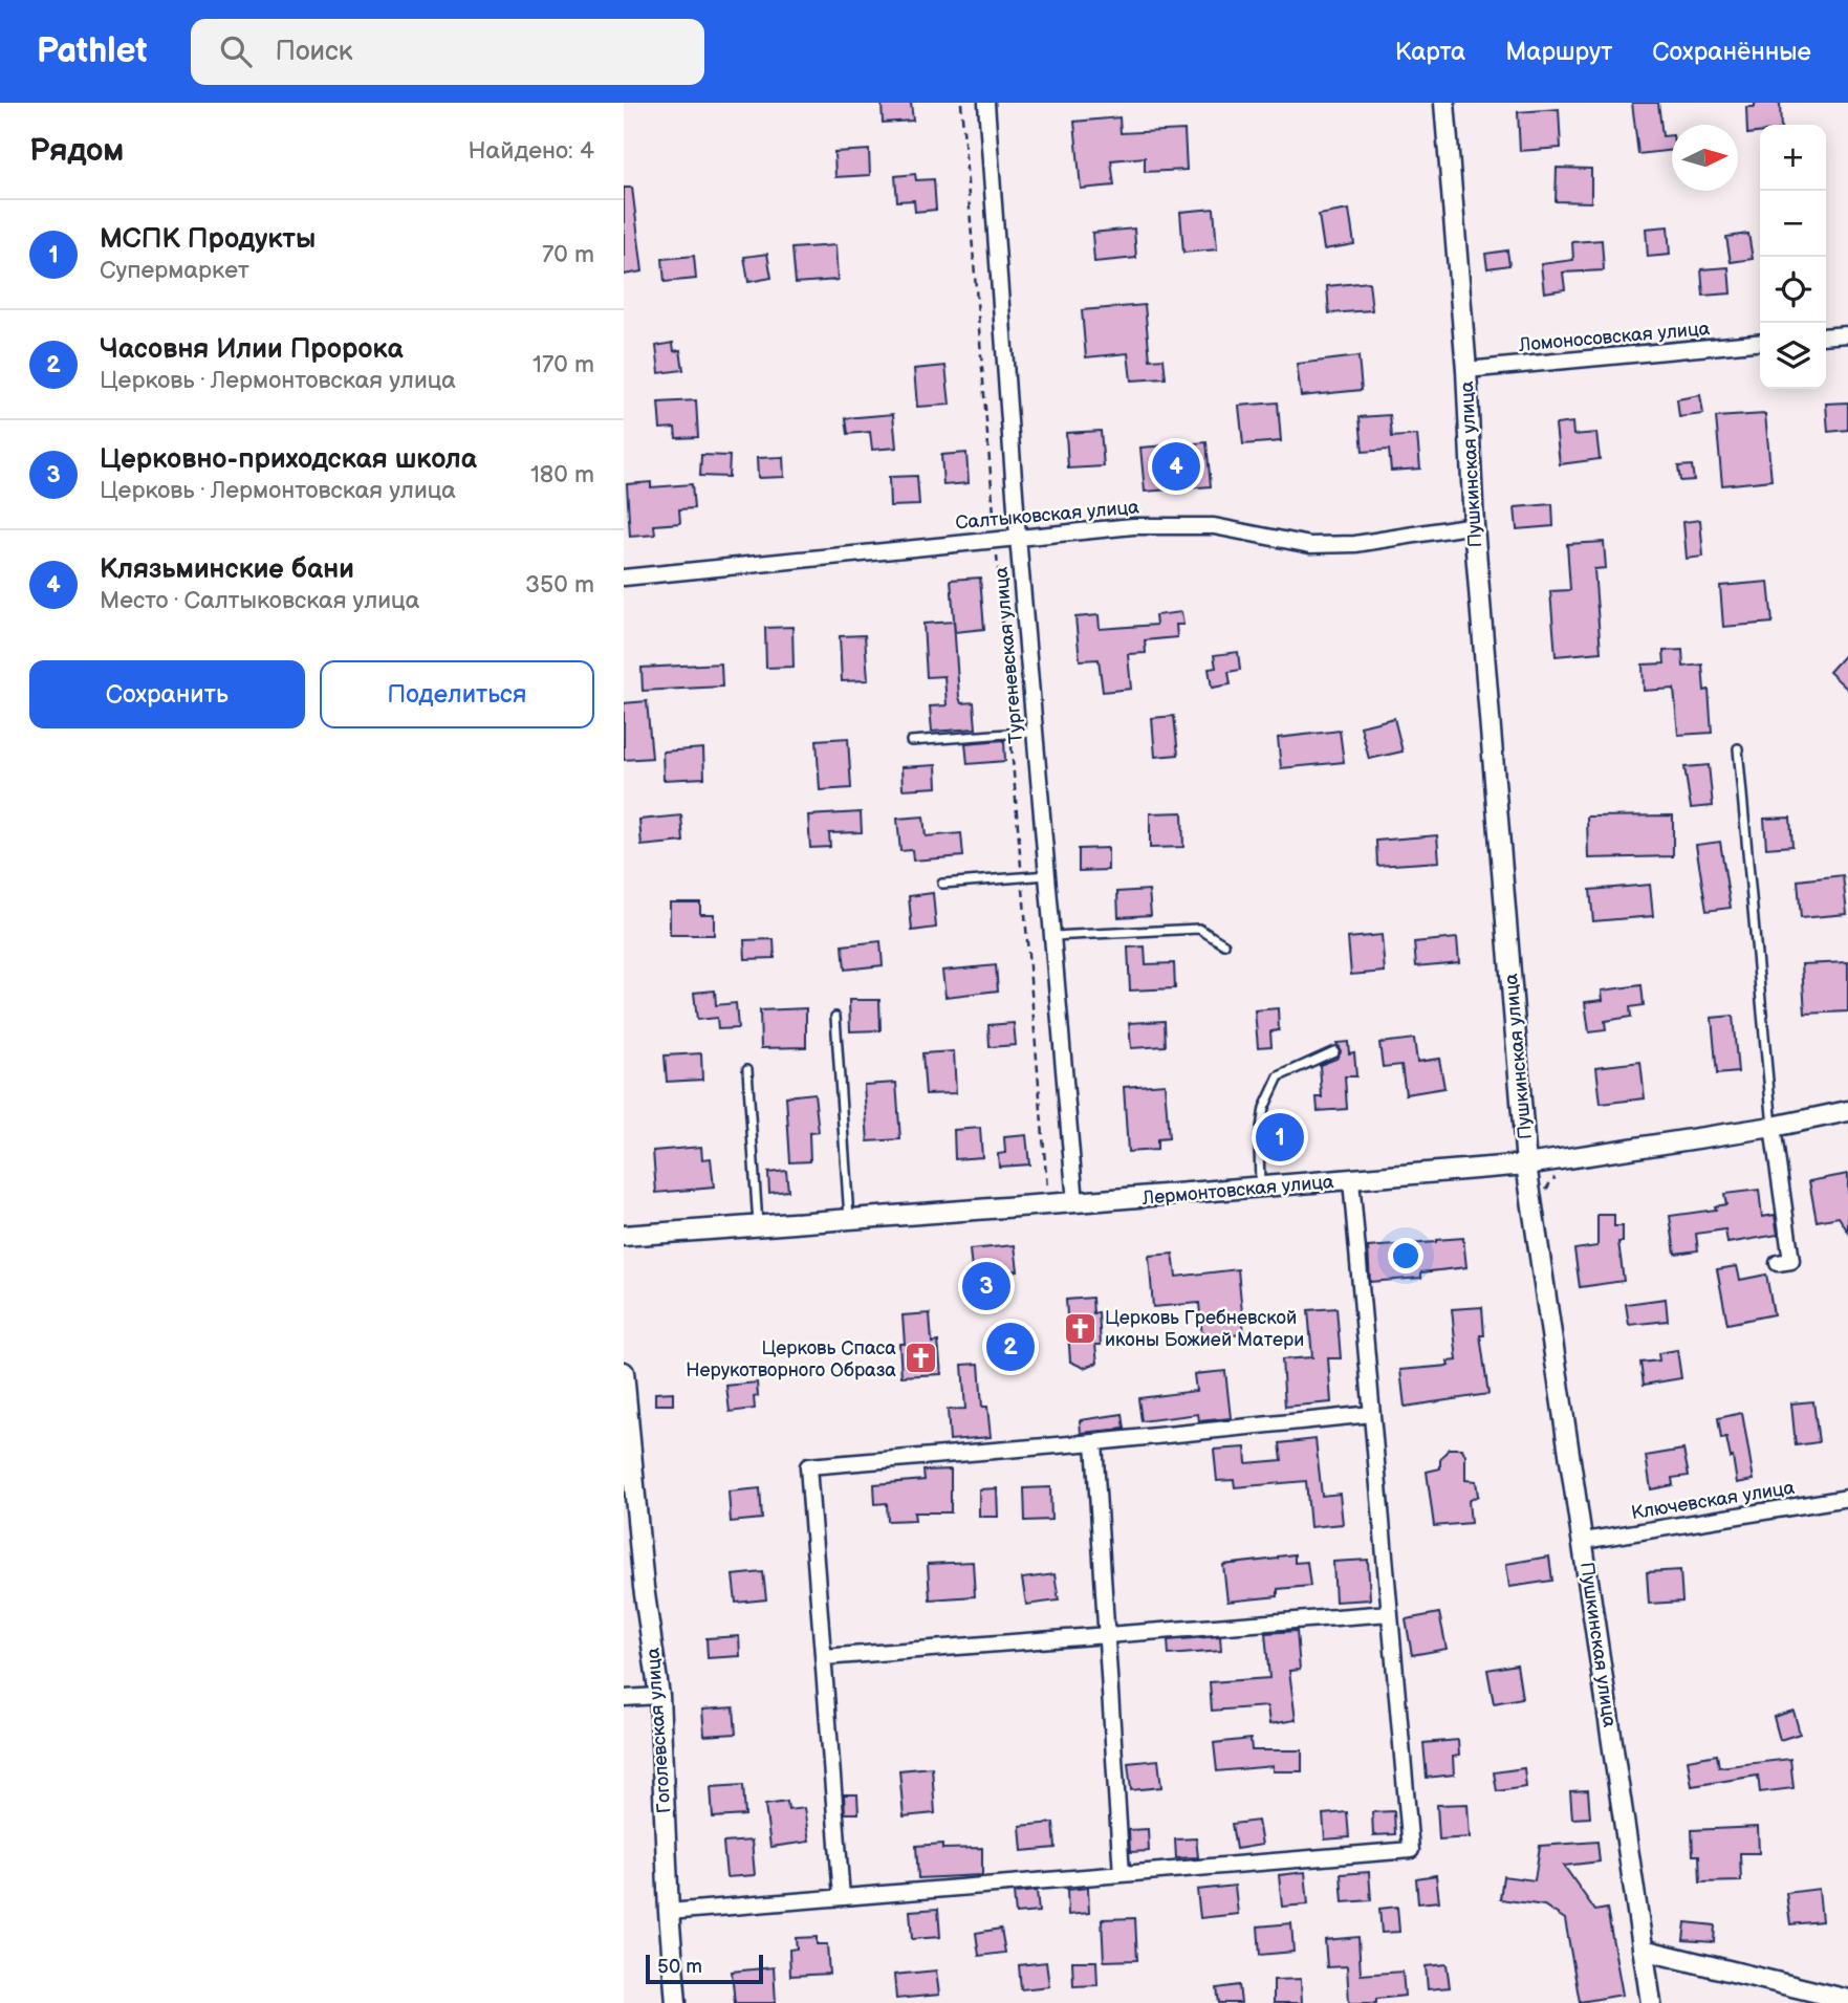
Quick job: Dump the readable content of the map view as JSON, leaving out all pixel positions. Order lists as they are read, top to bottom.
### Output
{
  "streets": {
    "street": [
      "Ломоносовская улица",
      "Пушкинская улица",
      "Салтыковская улица",
      "Тургеневская улица",
      "Лермонтовская улица",
      "Ключевская улица",
      "Гоголевская улица"
    ]
  },
  "crossings": [
    ["Ломоносовская улица", "Пушкинская улица"],
    ["Пушкинская улица", "Салтыковская улица"],
    ["Пушкинская улица", "Лермонтовская улица"],
    ["Пушкинская улица", "Ключевская улица"],
    ["Салтыковская улица", "Тургеневская улица"],
    ["Тургеневская улица", "Лермонтовская улица"]
  ],
  "places": {
    "church": ["Церковь Гребневской иконы Божией Матери", "Церковь Спаса Нерукотворного Образа"]
  },
  "scale_bar": "50 m",
  "north": "right",
  "page": {
    "header": "Pathlet",
    "search": "Поиск",
    "nav": ["Карта", "Маршрут", "Сохранённые"],
    "heading": ["Рядом", "Найдено: 4"],
    "map_buttons": ["+", "−"],
    "list": [
      {
        "mark": "1",
        "name": "МСПК Продукты",
        "note": "Супермаркет",
        "value": "70 m"
      },
      {
        "mark": "2",
        "name": "Часовня Илии Пророка",
        "note": "Церковь · Лермонтовская улица",
        "value": "170 m"
      },
      {
        "mark": "3",
        "name": "Церковно-приходская школа",
        "note": "Церковь · Лермонтовская улица",
        "value": "180 m"
      },
      {
        "mark": "4",
        "name": "Клязьминские бани",
        "note": "Место · Салтыковская улица",
        "value": "350 m"
      }
    ],
    "pins": [
      "4",
      "1",
      "3",
      "2"
    ],
    "buttons": ["Сохранить", "Поделиться"],
    "scale": "50 m"
  }
}
